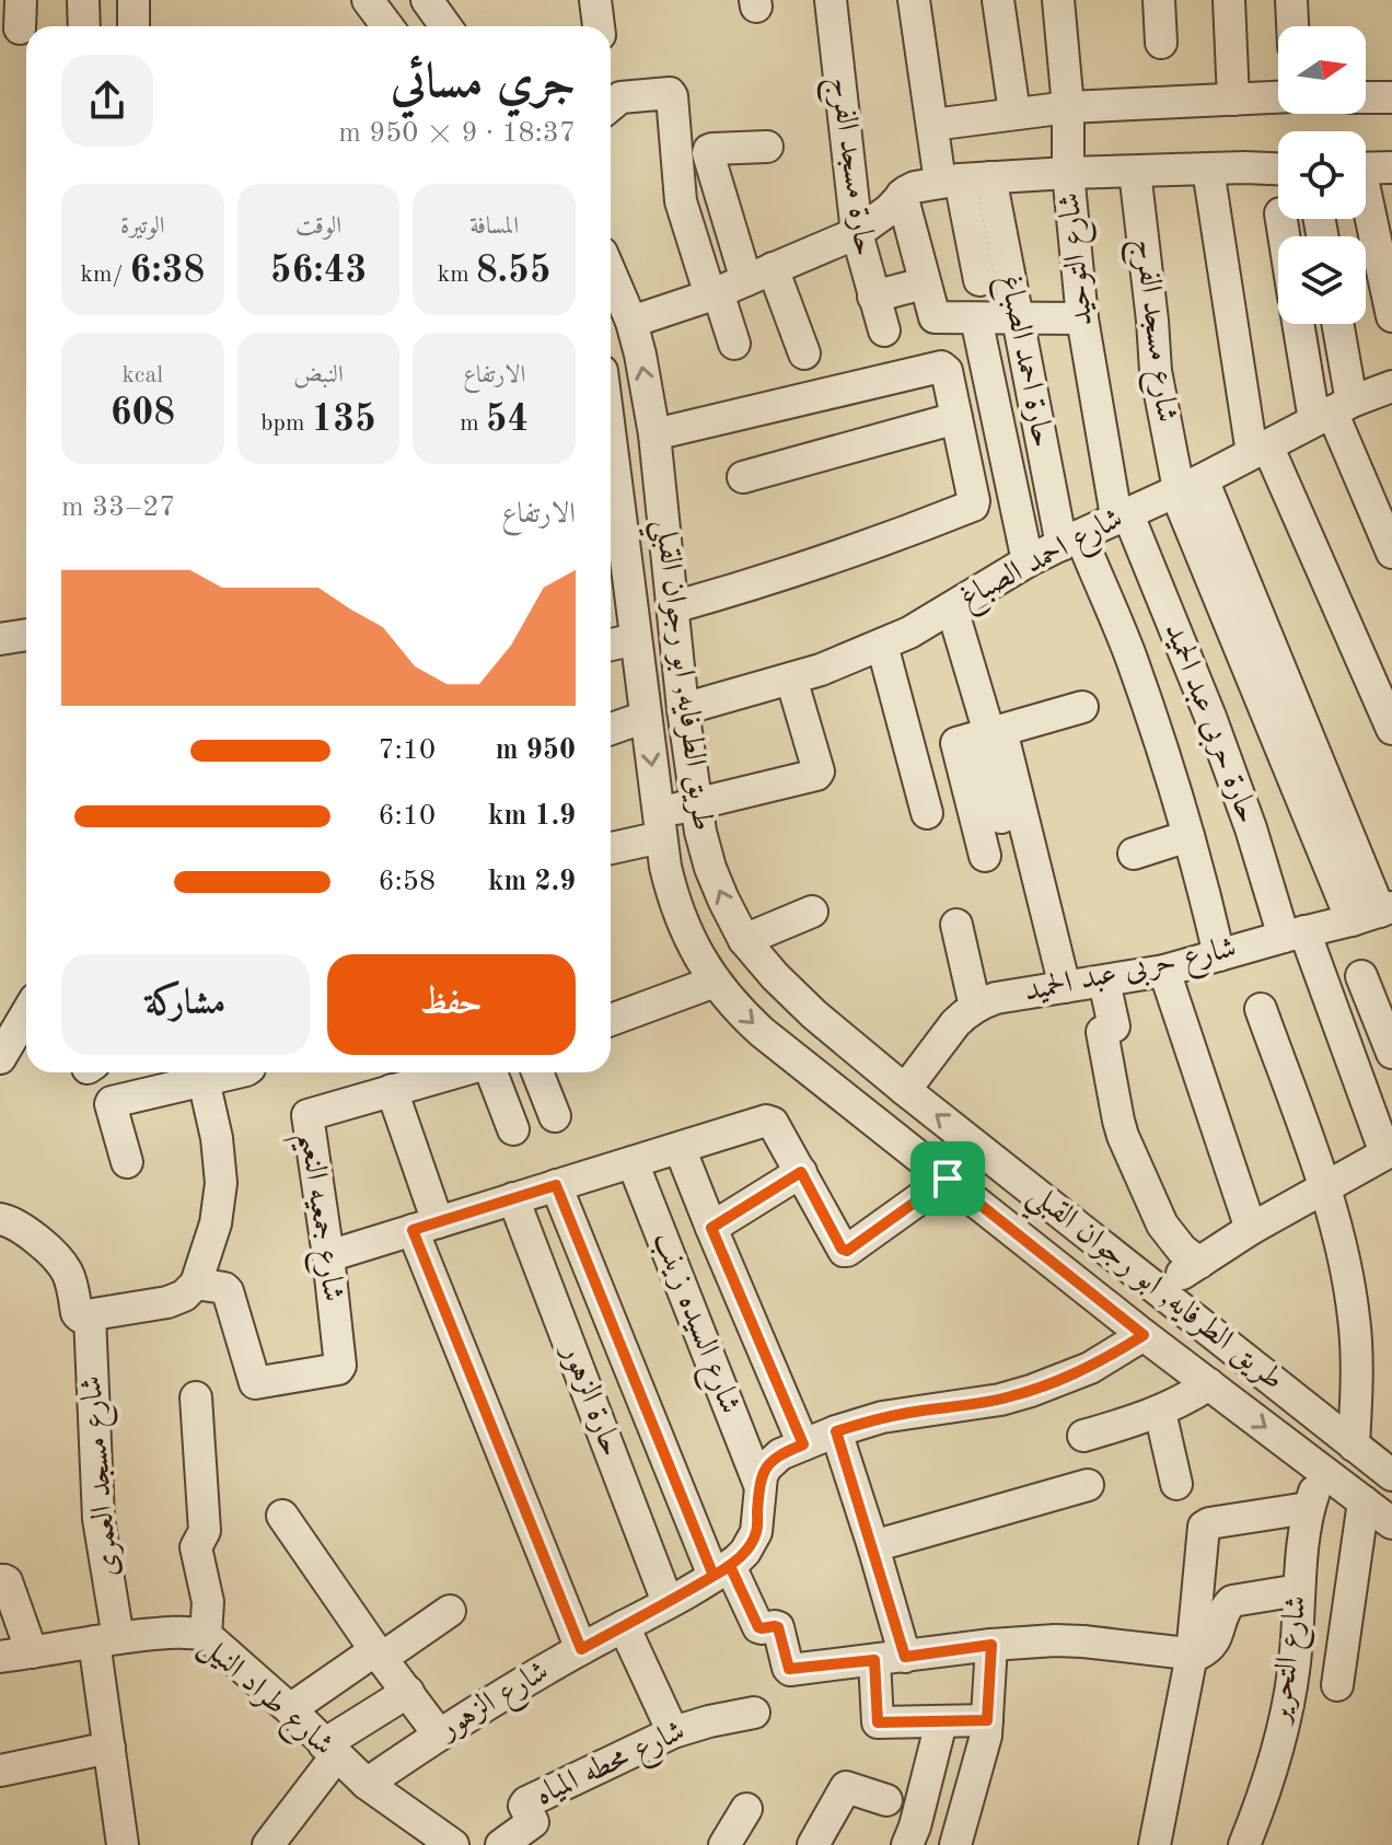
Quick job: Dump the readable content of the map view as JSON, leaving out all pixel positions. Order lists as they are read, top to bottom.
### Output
{
  "streets": {
    "street": [
      "حارة مسجد الفرج",
      "شارع التوحيد",
      "شارع مسجد الفرج",
      "حارة احمد الصباغ",
      "شارع احمد الصباغ",
      "طريق الطرفايه, ابو رجوان القبلي",
      "حارة حربى عبد الحميد",
      "شارع حربى عبد الحميد",
      "شارع جمعيه النعيم",
      "شارع السيده زينب",
      "حارة الزهور",
      "شارع مسجد العمرى",
      "شارع التحرير",
      "شارع طراد النيل",
      "شارع الزهور",
      "شارع محطه المياه"
    ]
  },
  "crossings": [
    ["شارع التوحيد", "شارع احمد الصباغ"],
    ["شارع التوحيد", "حارة حربى عبد الحميد"],
    ["شارع مسجد الفرج", "شارع احمد الصباغ"],
    ["شارع مسجد الفرج", "شارع حربى عبد الحميد"],
    ["حارة احمد الصباغ", "شارع احمد الصباغ"],
    ["حارة احمد الصباغ", "شارع حربى عبد الحميد"],
    ["شارع احمد الصباغ", "طريق الطرفايه, ابو رجوان القبلي"],
    ["شارع احمد الصباغ", "حارة حربى عبد الحميد"],
    ["طريق الطرفايه, ابو رجوان القبلي", "شارع حربى عبد الحميد"],
    ["طريق الطرفايه, ابو رجوان القبلي", "شارع التحرير"],
    ["حارة حربى عبد الحميد", "شارع حربى عبد الحميد"],
    ["شارع السيده زينب", "شارع الزهور"],
    ["حارة الزهور", "شارع الزهور"],
    ["شارع مسجد العمرى", "شارع طراد النيل"],
    ["شارع طراد النيل", "شارع الزهور"]
  ],
  "north": "right",
  "page": {
    "heading": ["جري مسائي", "18:37 · 9 × 950 m"],
    "stats": [
      ["المسافة", "8.55 km"],
      ["الوقت", "56:43"],
      ["الوتيرة", "6:38 /km"],
      ["الارتفاع", "54 m"],
      ["النبض", "135 bpm"],
      ["kcal", "608"]
    ],
    "chart": ["الارتفاع", "27–33 m"],
    "list": [
      {
        "name": "950 m",
        "note": "7:10"
      },
      {
        "name": "1.9 km",
        "note": "6:10"
      },
      {
        "name": "2.9 km",
        "note": "6:58"
      }
    ],
    "buttons": ["حفظ", "مشاركة"]
  }
}
